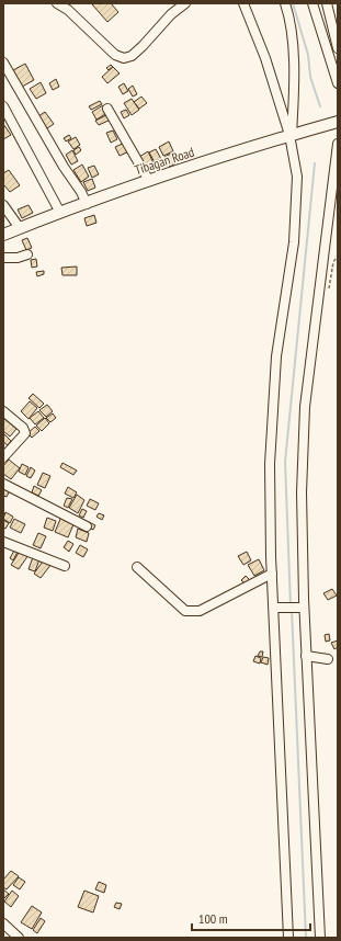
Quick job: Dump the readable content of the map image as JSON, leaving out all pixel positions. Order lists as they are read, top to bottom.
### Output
{
  "streets": {
    "main road": ["Tibagan Road"]
  },
  "scale_bar": "100 m"
}
